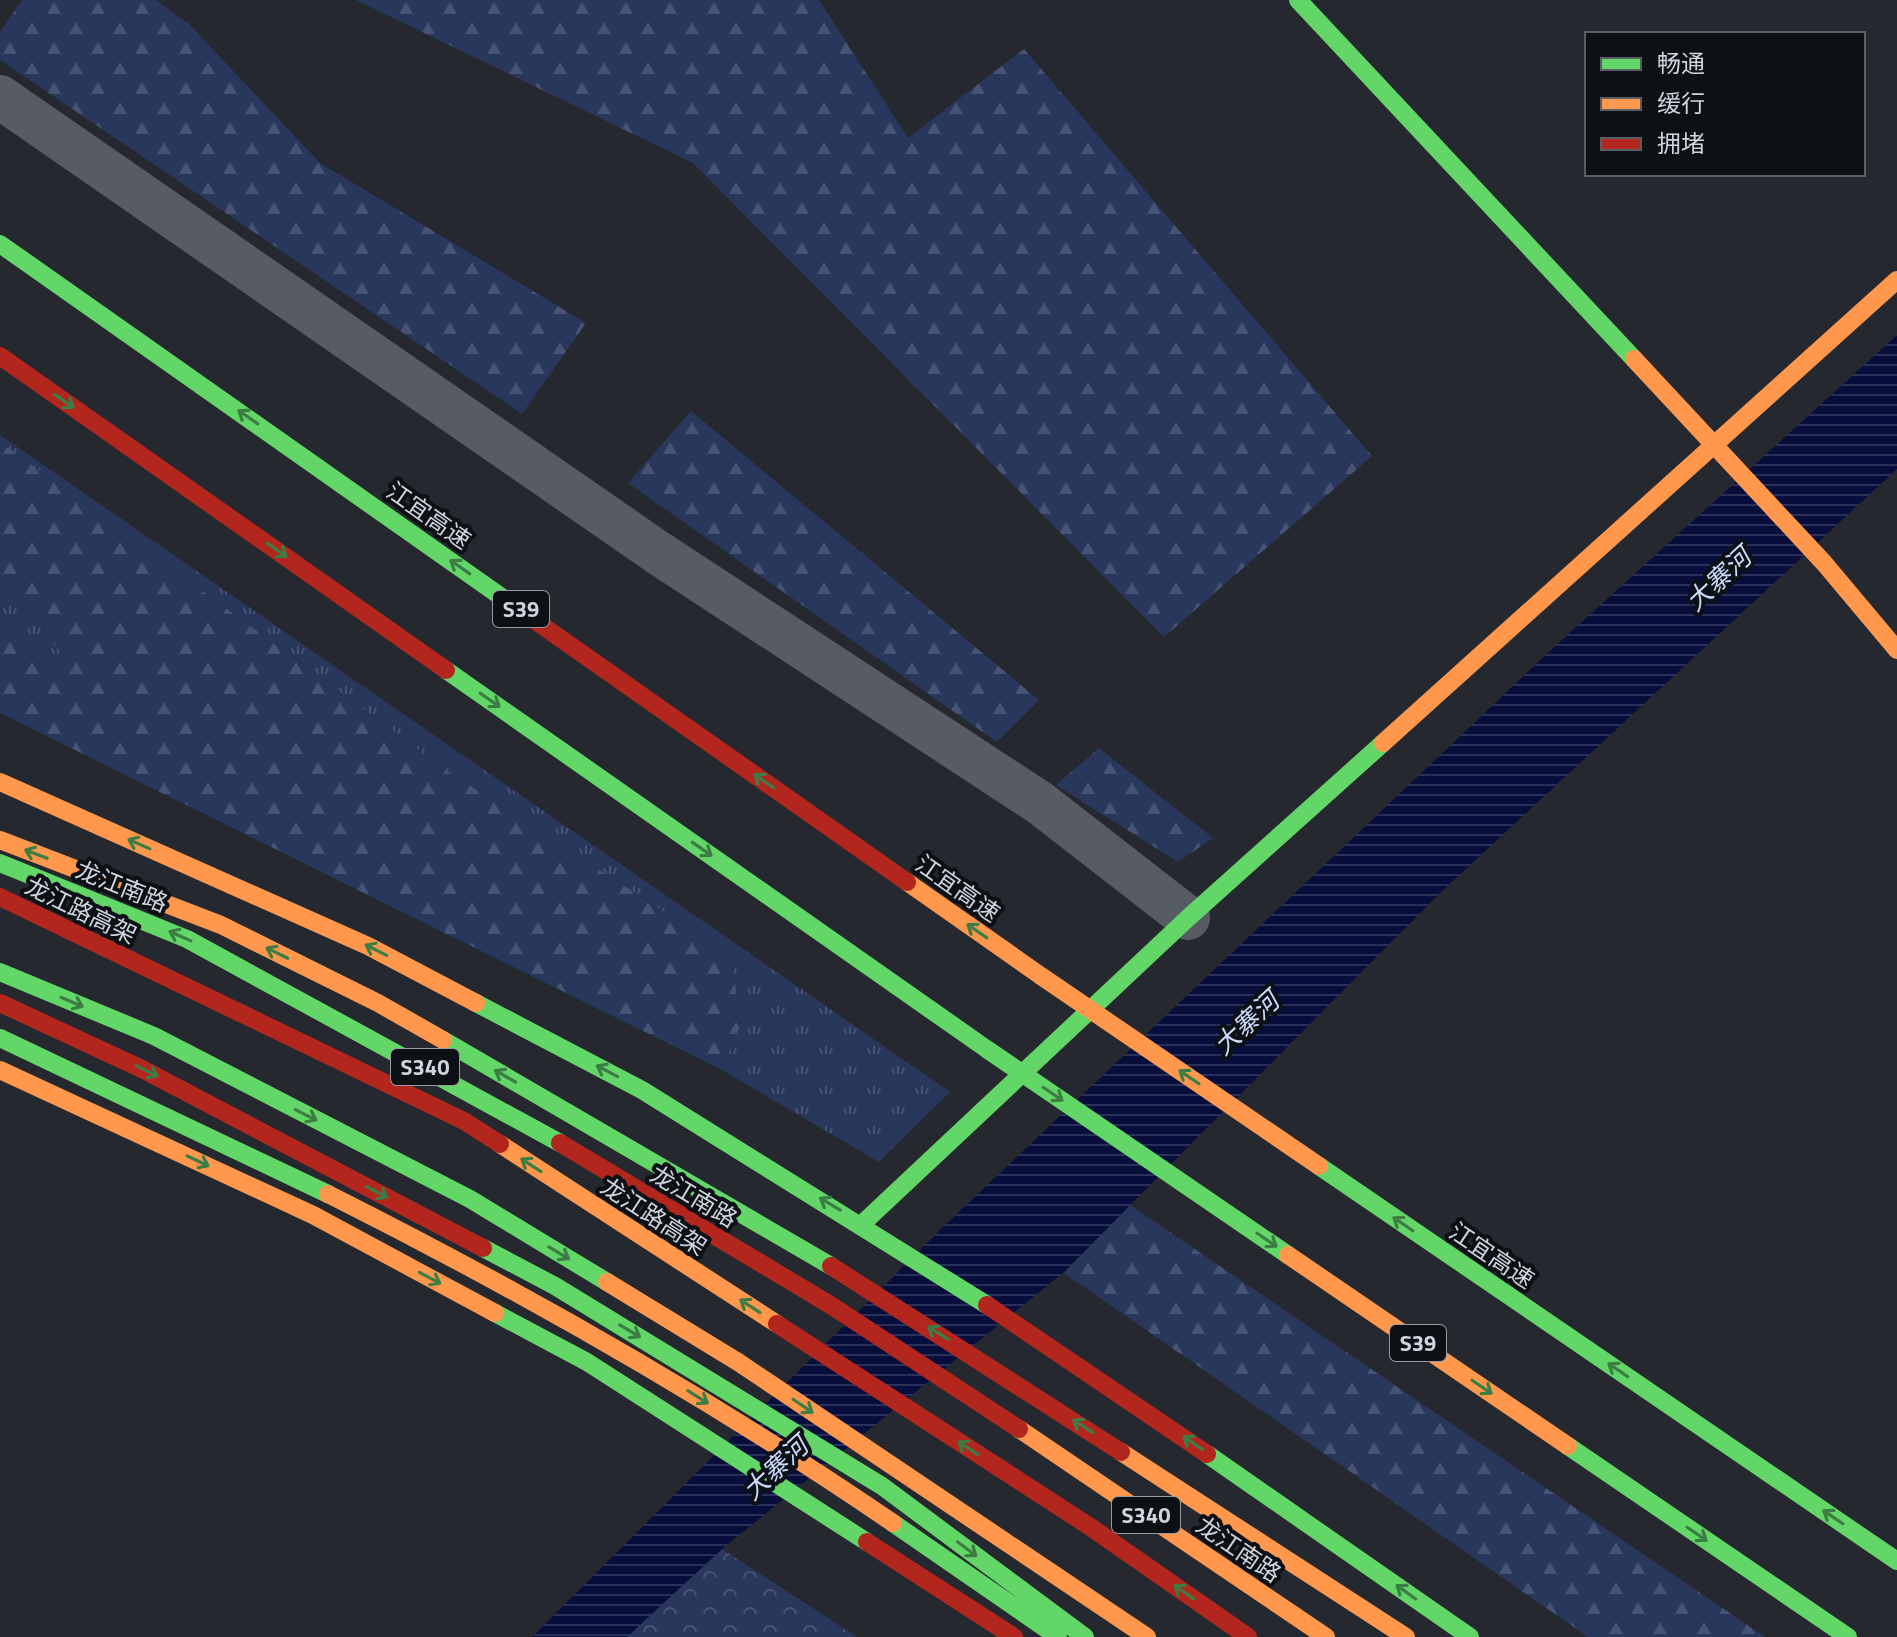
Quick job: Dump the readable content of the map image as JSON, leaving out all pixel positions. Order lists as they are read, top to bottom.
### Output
{
  "streets": {
    "main road": [
      "江宜高速",
      "S39",
      "龙江南路",
      "龙江路高架",
      "S340"
    ]
  },
  "water": ["大寨河"],
  "legend": ["畅通", "缓行", "拥堵"]
}
